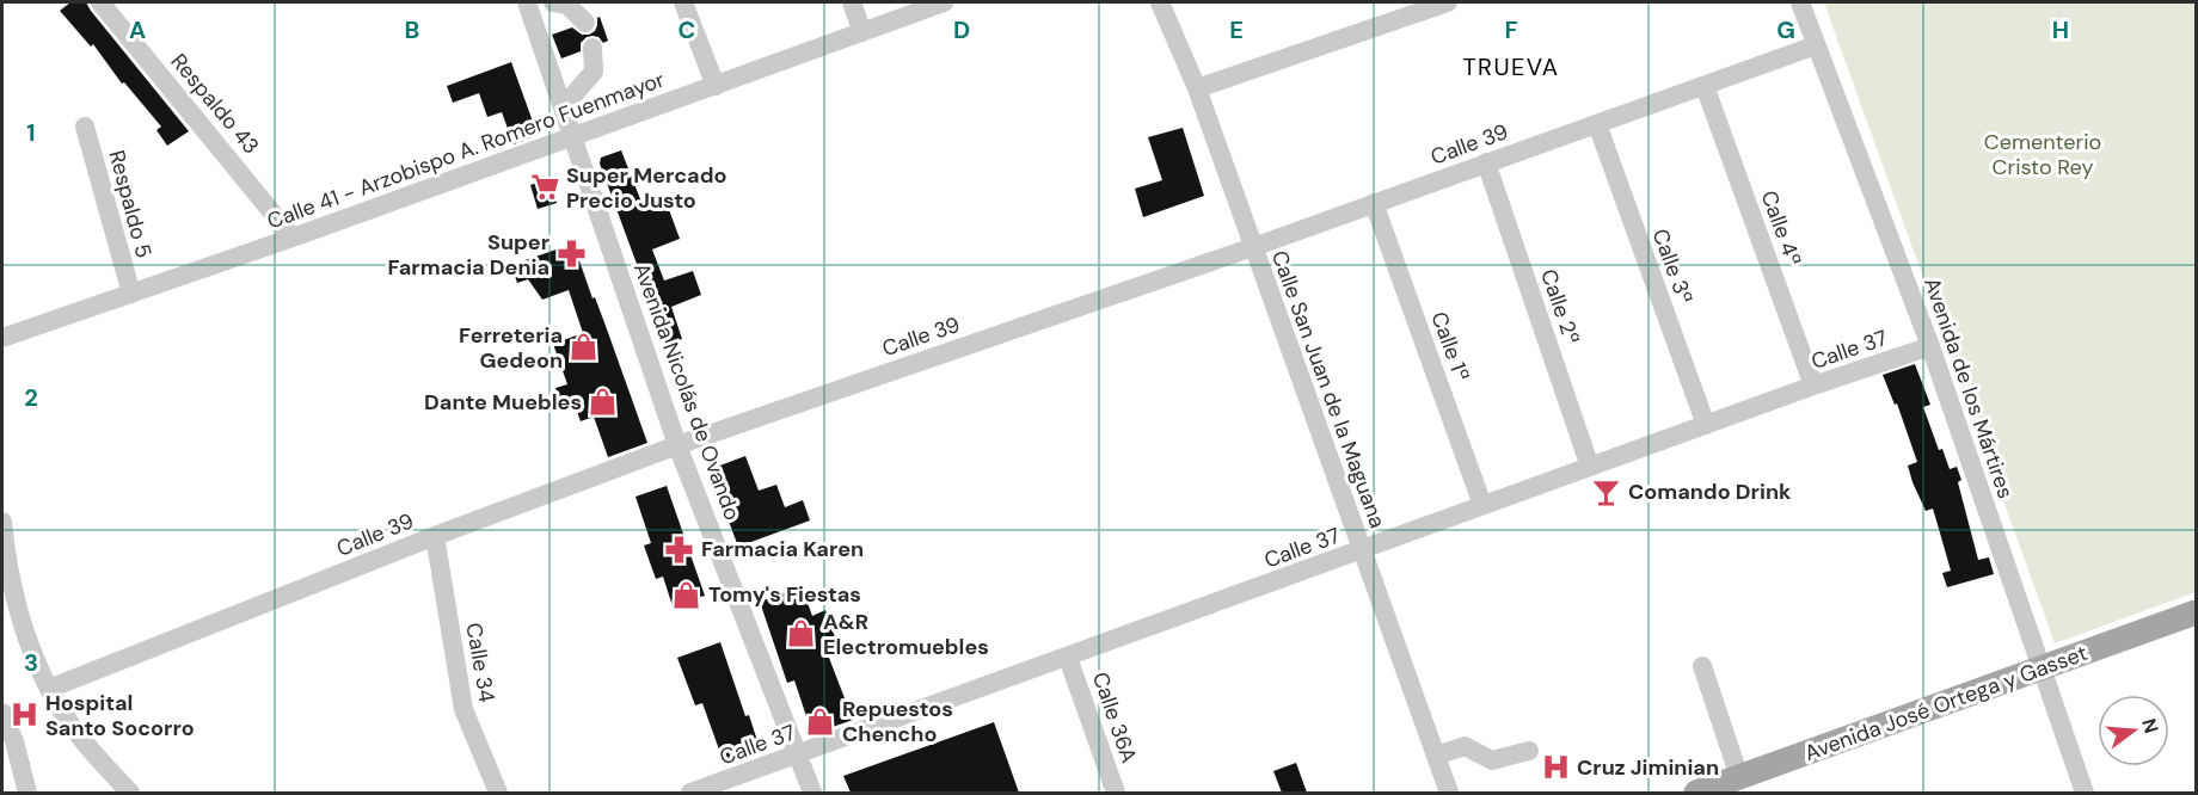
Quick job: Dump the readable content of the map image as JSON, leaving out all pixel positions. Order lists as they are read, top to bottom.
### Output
{
  "streets": {
    "main road": ["Avenida José Ortega y Gasset"],
    "street": [
      "Respaldo 43",
      "Calle 39",
      "Calle 41 - Arzobispo A. Romero Fuenmayor",
      "Respaldo 5",
      "Calle 4ª",
      "Calle 3ª",
      "Calle 2ª",
      "Calle 1ª",
      "Calle 37",
      "Avenida de los Mártires",
      "Calle San Juan de la Maguana",
      "Avenida Nicolás de Ovando",
      "Calle 34",
      "Calle 36A"
    ]
  },
  "crossings": [
    ["Respaldo 43", "Calle 41 - Arzobispo A. Romero Fuenmayor"],
    ["Calle 39", "Calle 4ª"],
    ["Calle 39", "Calle 3ª"],
    ["Calle 39", "Calle 2ª"],
    ["Calle 39", "Calle 1ª"],
    ["Calle 39", "Avenida de los Mártires"],
    ["Calle 39", "Calle San Juan de la Maguana"],
    ["Calle 39", "Avenida Nicolás de Ovando"],
    ["Calle 39", "Calle 34"],
    ["Calle 41 - Arzobispo A. Romero Fuenmayor", "Respaldo 5"],
    ["Calle 41 - Arzobispo A. Romero Fuenmayor", "Avenida Nicolás de Ovando"],
    ["Calle 4ª", "Calle 37"],
    ["Calle 3ª", "Calle 37"],
    ["Calle 2ª", "Calle 37"],
    ["Calle 1ª", "Calle 37"],
    ["Calle 37", "Avenida de los Mártires"],
    ["Calle 37", "Calle San Juan de la Maguana"],
    ["Calle 37", "Avenida Nicolás de Ovando"],
    ["Calle 37", "Calle 36A"],
    ["Avenida de los Mártires", "Avenida José Ortega y Gasset"]
  ],
  "districts": ["TRUEVA"],
  "parks": ["Cementerio Cristo Rey"],
  "places": {
    "supermarket": ["Super Mercado Precio Justo"],
    "pharmacy": ["Super Farmacia Denia", "Farmacia Karen"],
    "shop": [
      "Ferreteria Gedeon",
      "Dante Muebles",
      "Tomy's Fiestas",
      "A&R Electromuebles",
      "Repuestos Chencho"
    ],
    "bar": ["Comando Drink"],
    "hospital": ["Hospital Santo Socorro", "Cruz Jiminian"]
  },
  "north": "right",
  "grid": {
    "columns": [
      "A",
      "B",
      "C",
      "D",
      "E",
      "F",
      "G",
      "H"
    ],
    "rows": ["1", "2", "3"]
  }
}
